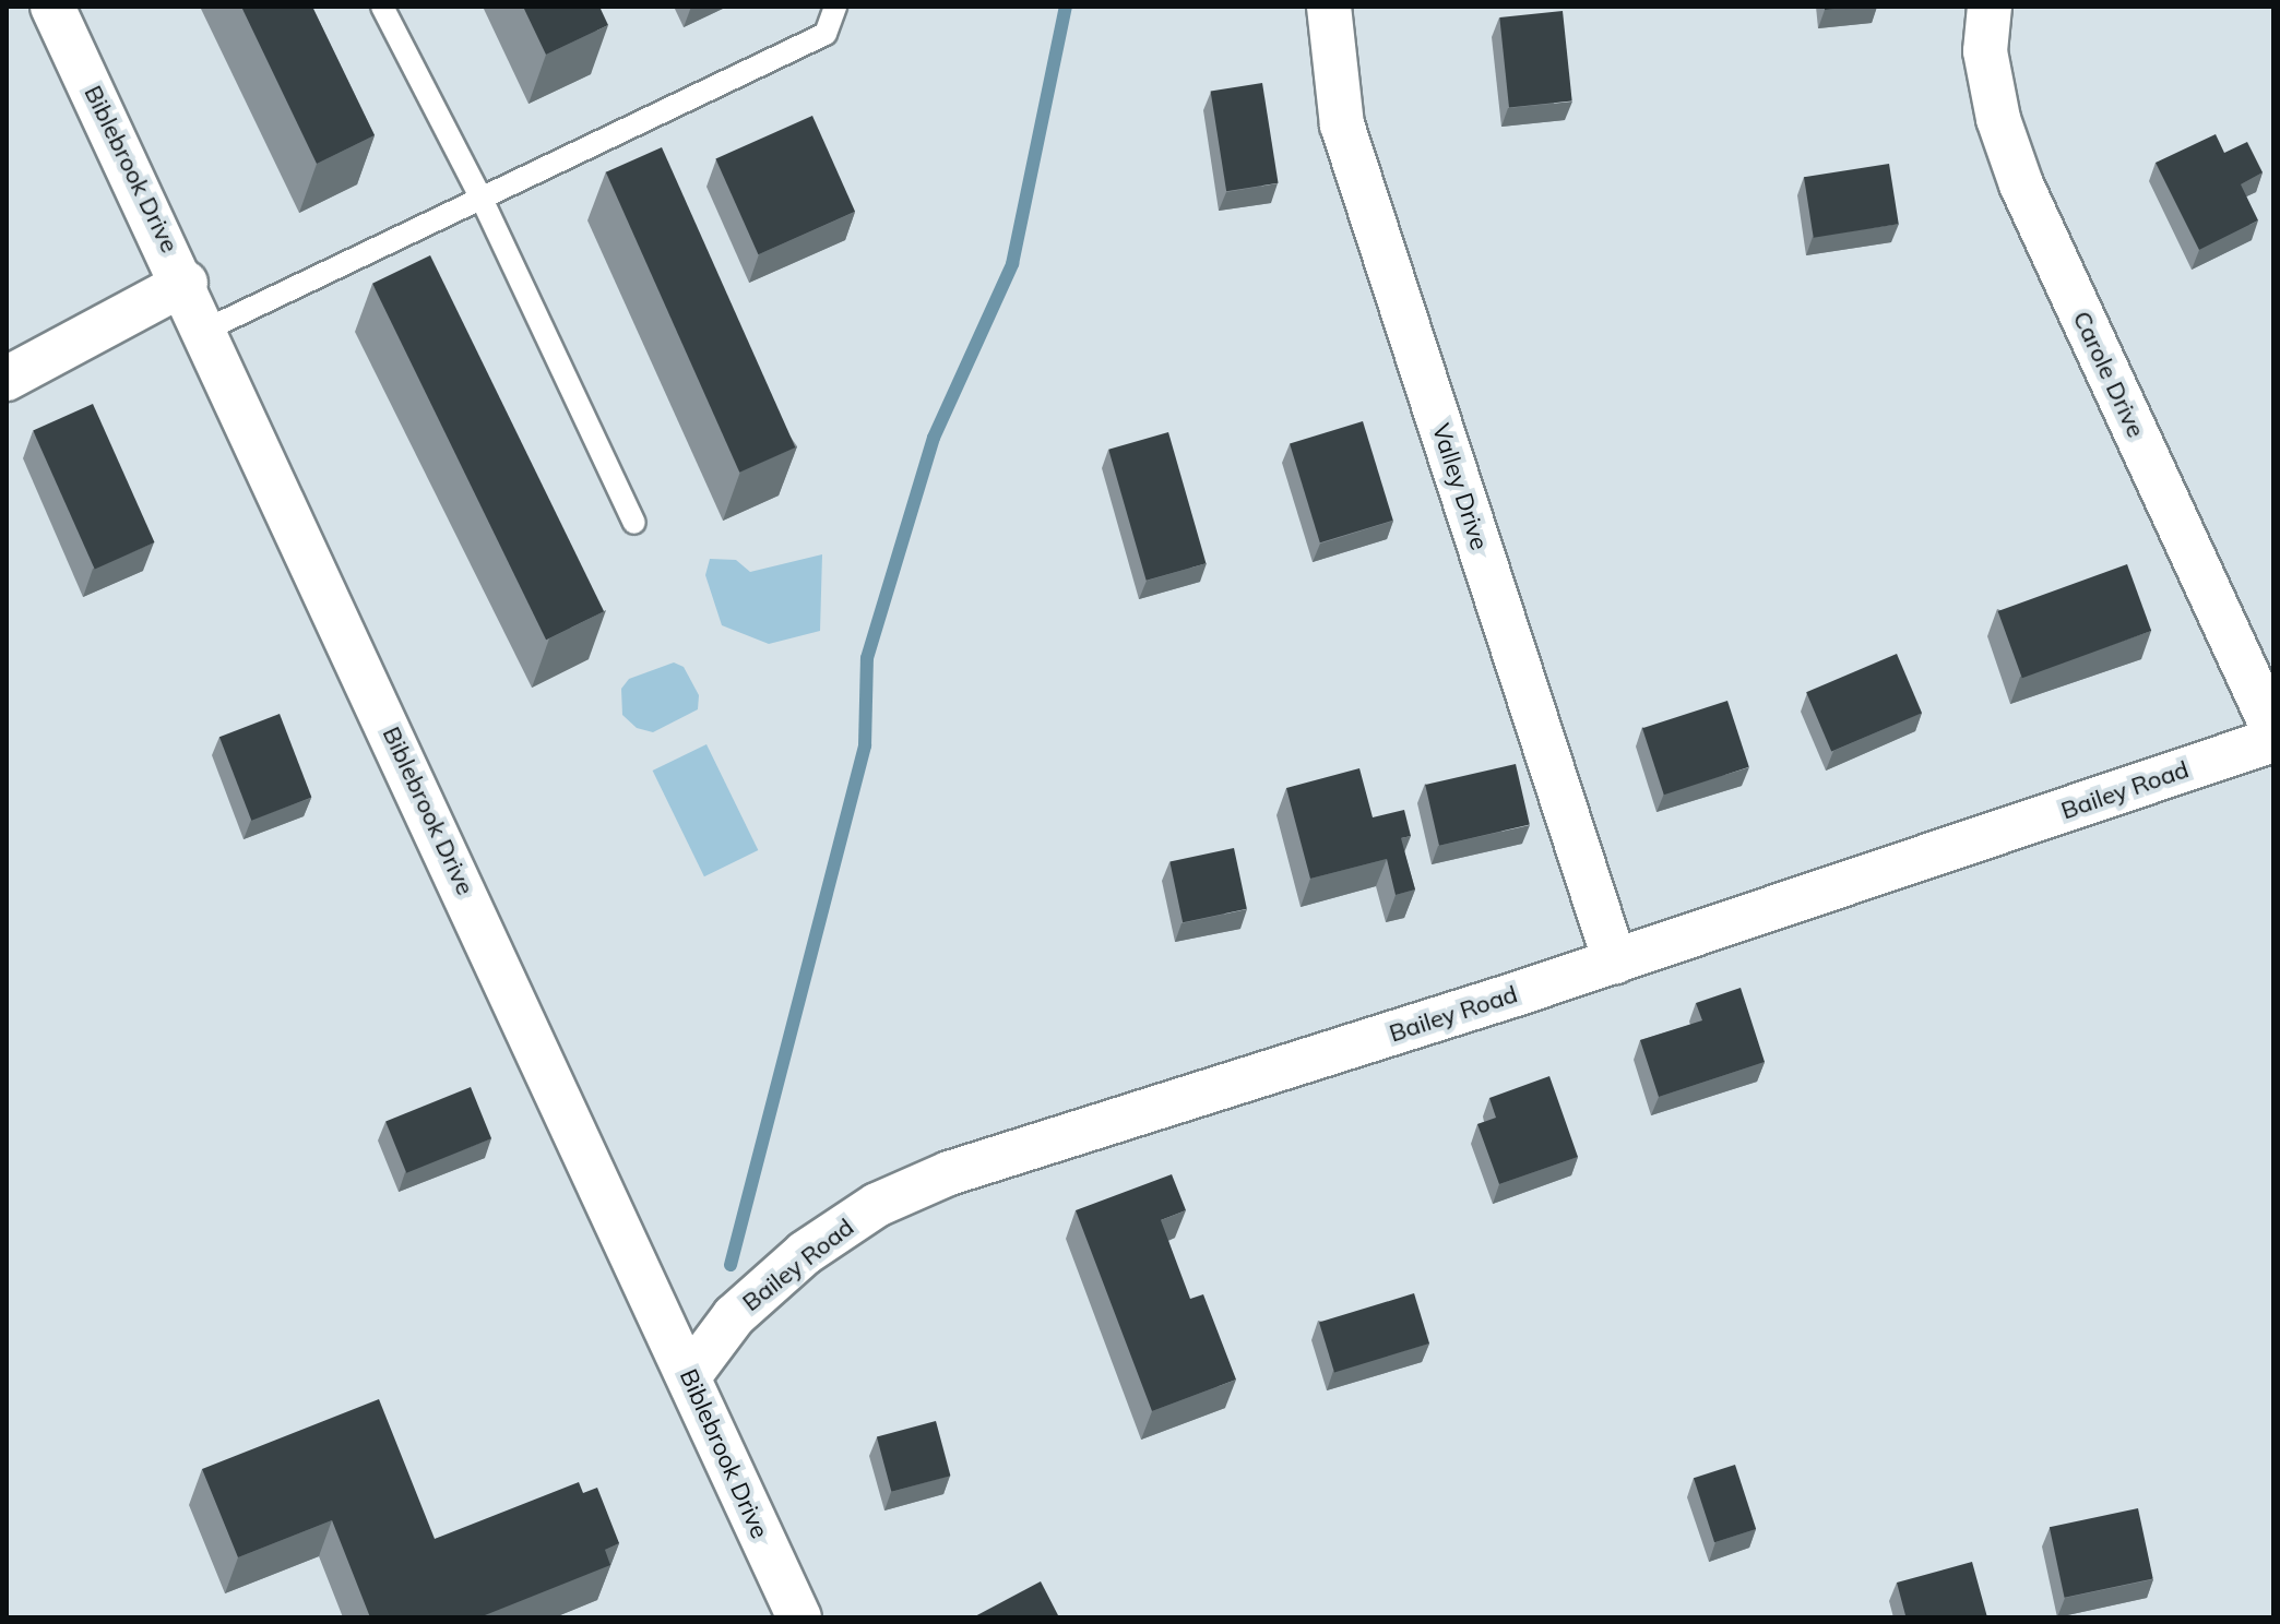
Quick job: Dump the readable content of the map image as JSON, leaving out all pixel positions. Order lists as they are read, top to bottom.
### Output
{
  "streets": {
    "street": [
      "Biblebrook Drive",
      "Carole Drive",
      "Valley Drive",
      "Bailey Road"
    ]
  },
  "crossings": [
    ["Biblebrook Drive", "Bailey Road"],
    ["Valley Drive", "Bailey Road"]
  ]
}
